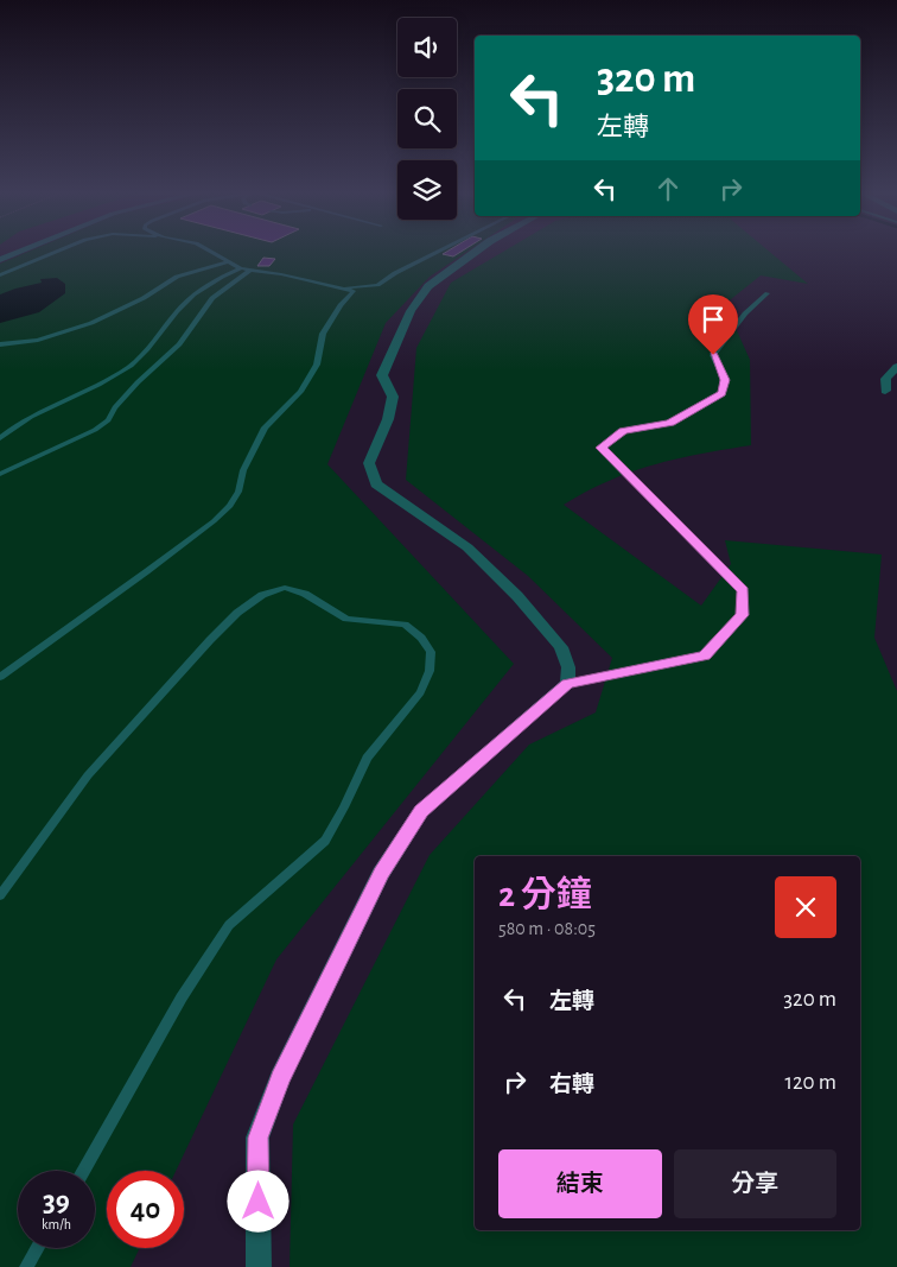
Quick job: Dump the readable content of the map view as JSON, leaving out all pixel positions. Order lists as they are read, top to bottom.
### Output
{
  "page": {
    "turn": ["320 m", "左轉"],
    "heading": ["2 分鐘", "580 m · 08:05"],
    "list": [
      {
        "name": "左轉",
        "value": "320 m"
      },
      {
        "name": "右轉",
        "value": "120 m"
      }
    ],
    "buttons": ["結束", "分享"],
    "speed": "39 km/h",
    "limit": "40"
  }
}
